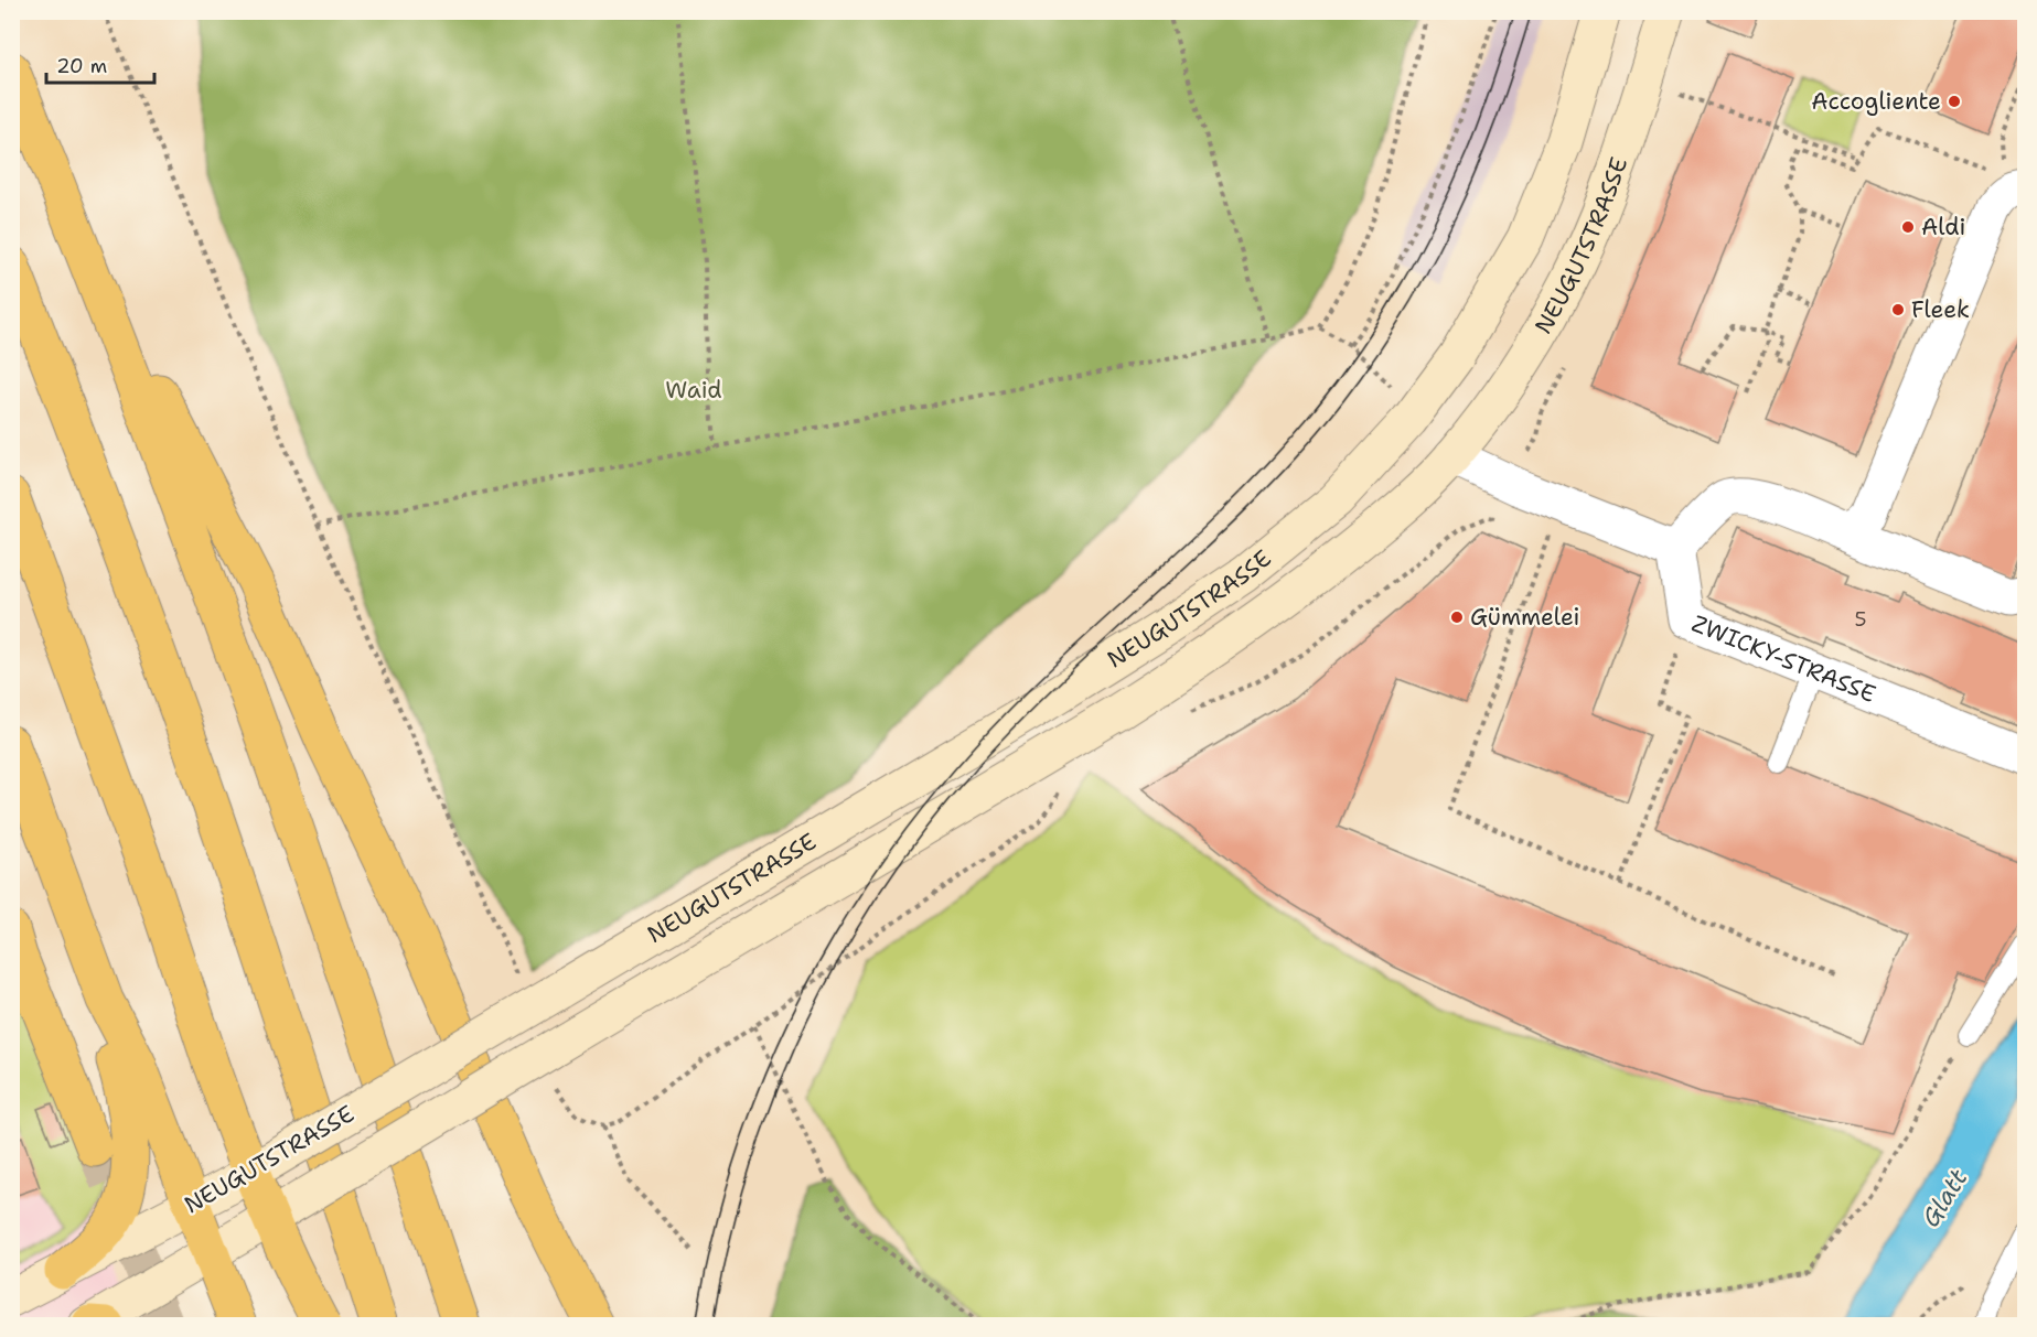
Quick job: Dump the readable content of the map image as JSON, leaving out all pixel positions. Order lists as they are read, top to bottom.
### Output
{
  "streets": {
    "main road": ["NEUGUTSTRASSE"],
    "street": ["ZWICKY-STRASSE"]
  },
  "water": ["Glatt"],
  "parks": ["Waid"],
  "places": [
    "Accogliente",
    "Aldi",
    "Fleek",
    "Gümmelei"
  ],
  "house_numbers": ["5"],
  "scale_bar": "20 m"
}
